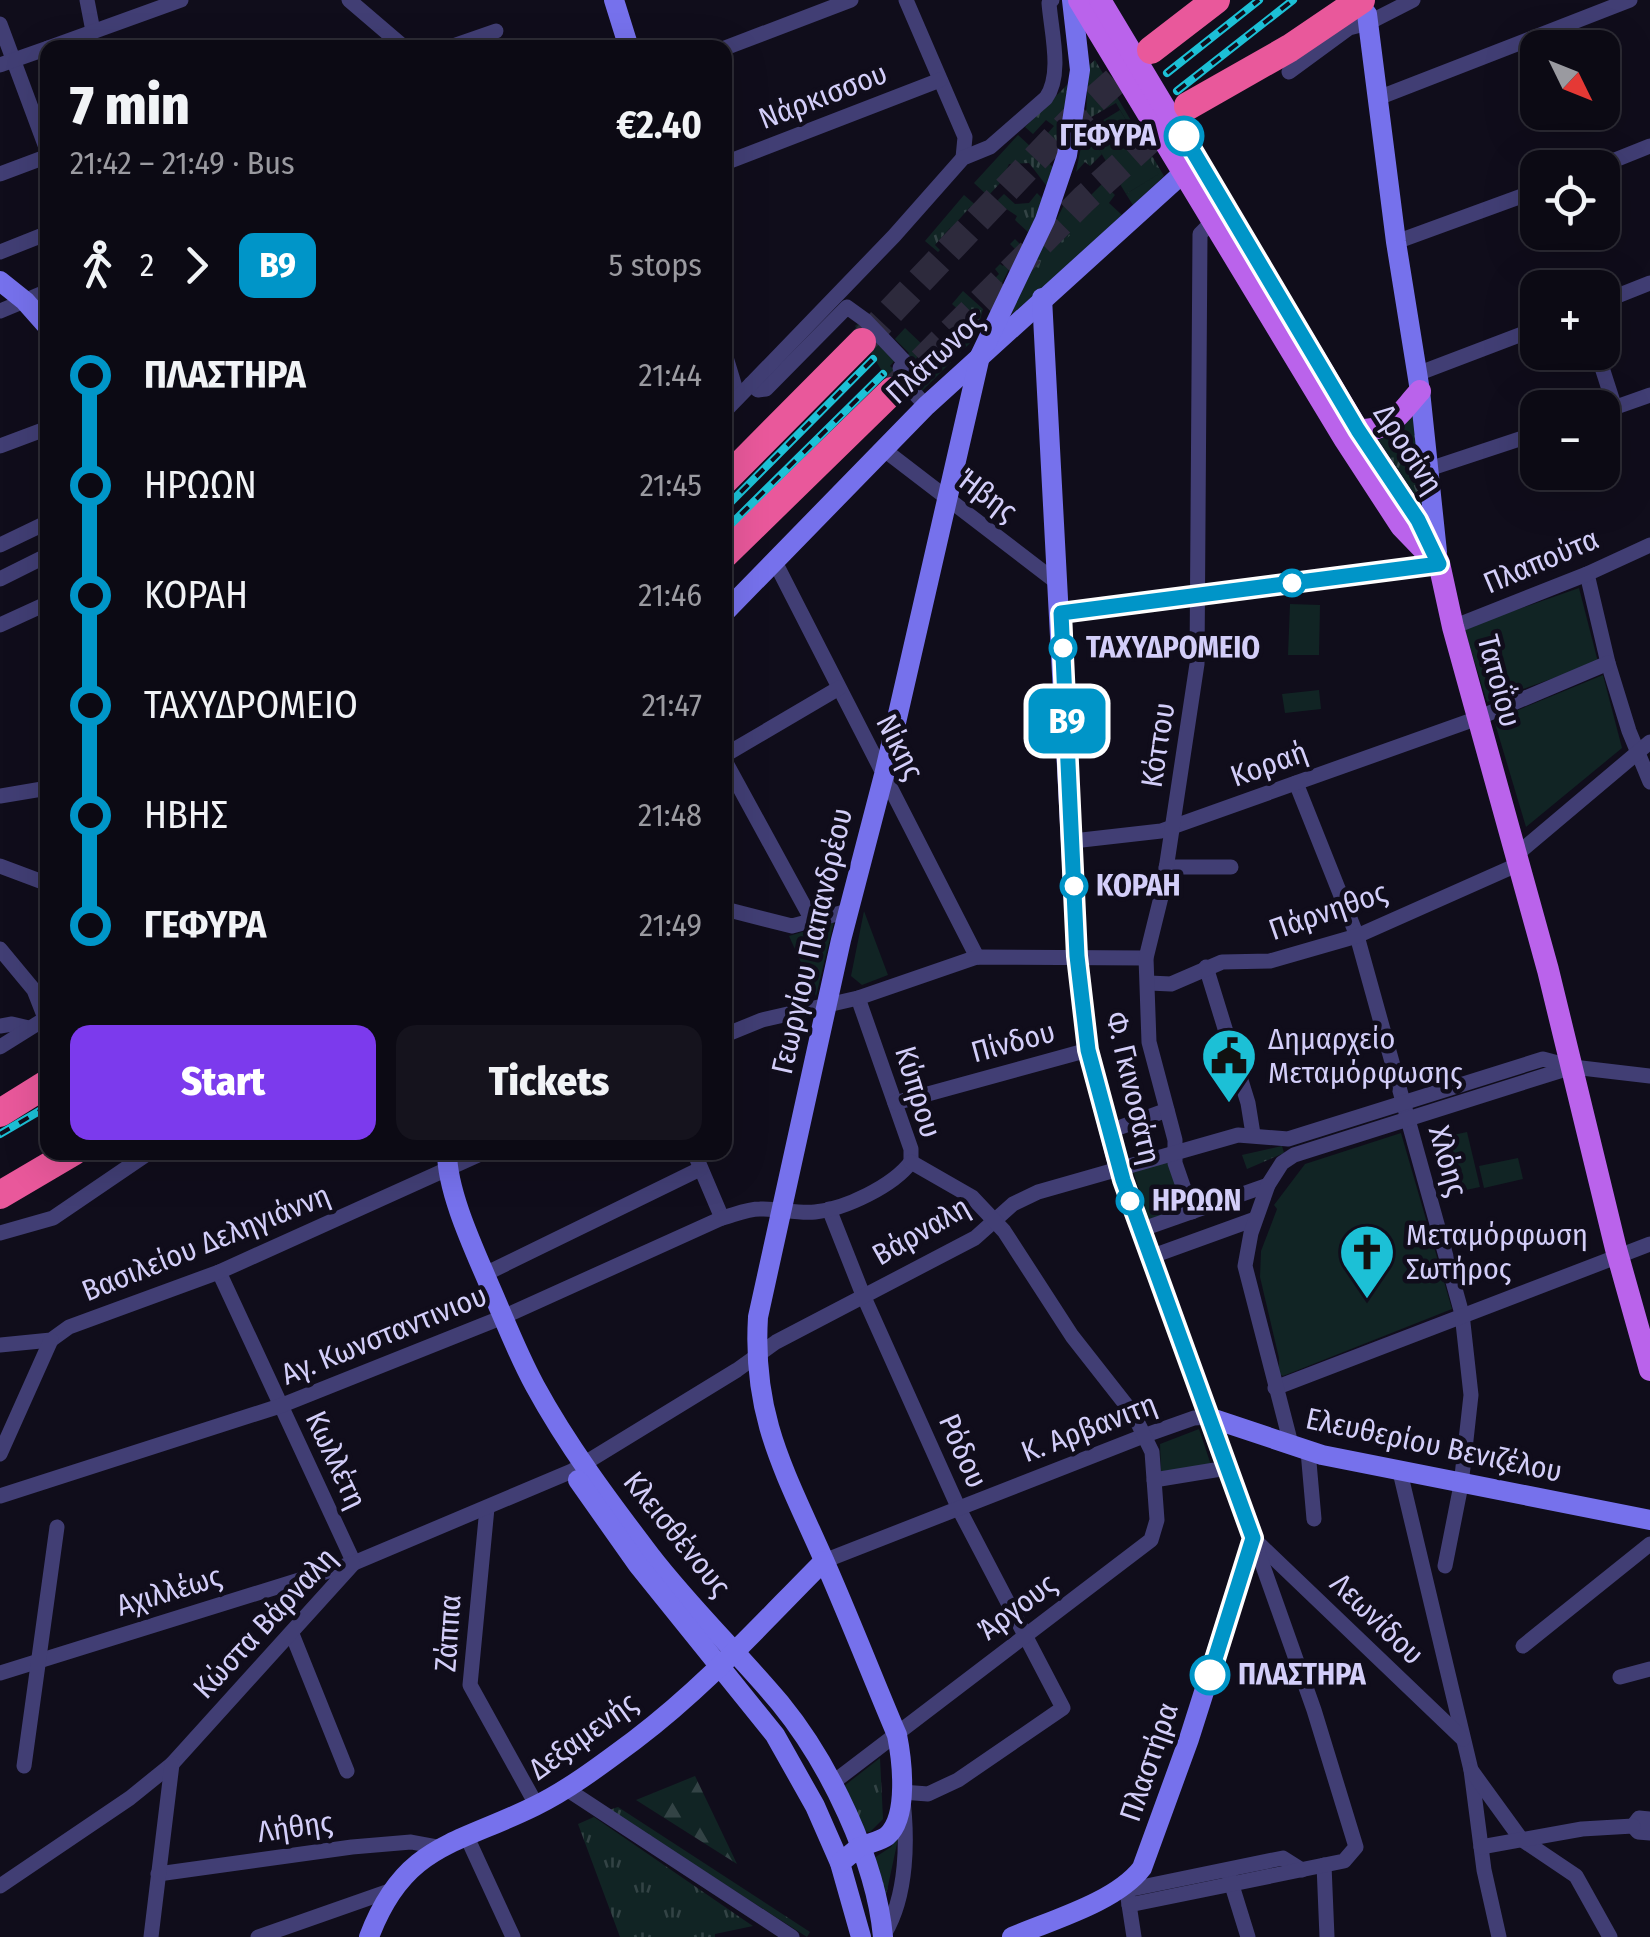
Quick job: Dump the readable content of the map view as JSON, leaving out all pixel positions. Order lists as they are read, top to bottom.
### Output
{
  "streets": {
    "main road": [
      "Πλάτωνος",
      "Δροσίνη",
      "Τατοΐου",
      "Γεωργίου Παπανδρέου",
      "Φ. Γκινοσάτη",
      "Ελευθερίου Βενιζέλου",
      "Κλεισθένους",
      "Δεξαμενής",
      "Πλαστήρα"
    ],
    "street": [
      "Νάρκισσου",
      "Ήβης",
      "Πλαπούτα",
      "Κόττου",
      "Νίκης",
      "Κοραή",
      "Πάρνηθος",
      "Πίνδου",
      "Κύπρου",
      "Χλόης",
      "Βάρναλη",
      "Βασιλείου Δεληγιάννη",
      "Αγ. Κωνσταντινιου",
      "Κ. Αρβανιτη",
      "Ρόδου",
      "Κωλλέτη",
      "Αχιλλέως",
      "Άργους",
      "Λεωνίδου",
      "Κώστα Βάρναλη",
      "Ζάππα",
      "Λήθης"
    ]
  },
  "crossings": [
    ["Πλάτωνος", "Δροσίνη"],
    ["Πλάτωνος", "Ήβης"],
    ["Πλάτωνος", "Νίκης"],
    ["Πλάτωνος", "Γεωργίου Παπανδρέου"],
    ["Πλάτωνος", "Φ. Γκινοσάτη"],
    ["Δροσίνη", "Τατοΐου"],
    ["Δροσίνη", "Κόττου"],
    ["Ήβης", "Γεωργίου Παπανδρέου"],
    ["Ήβης", "Φ. Γκινοσάτη"],
    ["Πλαπούτα", "Τατοΐου"],
    ["Τατοΐου", "Κοραή"],
    ["Τατοΐου", "Πάρνηθος"],
    ["Κόττου", "Κοραή"],
    ["Κόττου", "Πάρνηθος"],
    ["Κόττου", "Βάρναλη"],
    ["Νίκης", "Γεωργίου Παπανδρέου"],
    ["Κοραή", "Φ. Γκινοσάτη"],
    ["Κοραή", "Χλόης"],
    ["Πάρνηθος", "Χλόης"],
    ["Γεωργίου Παπανδρέου", "Βάρναλη"],
    ["Γεωργίου Παπανδρέου", "Αγ. Κωνσταντινιου"],
    ["Γεωργίου Παπανδρέου", "Κ. Αρβανιτη"],
    ["Γεωργίου Παπανδρέου", "Ρόδου"],
    ["Γεωργίου Παπανδρέου", "Κλεισθένους"],
    ["Γεωργίου Παπανδρέου", "Άργους"],
    ["Γεωργίου Παπανδρέου", "Κώστα Βάρναλη"],
    ["Γεωργίου Παπανδρέου", "Δεξαμενής"],
    ["Πίνδου", "Φ. Γκινοσάτη"],
    ["Πίνδου", "Κύπρου"],
    ["Φ. Γκινοσάτη", "Βάρναλη"],
    ["Φ. Γκινοσάτη", "Κ. Αρβανιτη"],
    ["Φ. Γκινοσάτη", "Ελευθερίου Βενιζέλου"],
    ["Φ. Γκινοσάτη", "Λεωνίδου"],
    ["Φ. Γκινοσάτη", "Πλαστήρα"],
    ["Κύπρου", "Βάρναλη"],
    ["Κύπρου", "Κ. Αρβανιτη"],
    ["Κύπρου", "Άργους"],
    ["Χλόης", "Ελευθερίου Βενιζέλου"],
    ["Βάρναλη", "Ρόδου"],
    ["Βάρναλη", "Κώστα Βάρναλη"],
    ["Βασιλείου Δεληγιάννη", "Κωλλέτη"],
    ["Βασιλείου Δεληγιάννη", "Κλεισθένους"],
    ["Αγ. Κωνσταντινιου", "Ρόδου"],
    ["Αγ. Κωνσταντινιου", "Κωλλέτη"],
    ["Αγ. Κωνσταντινιου", "Κλεισθένους"],
    ["Κ. Αρβανιτη", "Ελευθερίου Βενιζέλου"],
    ["Κ. Αρβανιτη", "Ρόδου"],
    ["Κ. Αρβανιτη", "Άργους"],
    ["Κ. Αρβανιτη", "Δεξαμενής"],
    ["Ρόδου", "Άργους"],
    ["Κωλλέτη", "Αχιλλέως"],
    ["Κωλλέτη", "Κώστα Βάρναλη"],
    ["Κλεισθένους", "Άργους"],
    ["Κλεισθένους", "Κώστα Βάρναλη"],
    ["Κλεισθένους", "Δεξαμενής"],
    ["Αχιλλέως", "Κώστα Βάρναλη"],
    ["Λεωνίδου", "Πλαστήρα"],
    ["Κώστα Βάρναλη", "Ζάππα"],
    ["Ζάππα", "Δεξαμενής"],
    ["Δεξαμενής", "Λήθης"]
  ],
  "places": {
    "other": [
      "ΓΕΦΥΡΑ",
      "ΤΑΧΥΔΡΟΜΕΙΟ",
      "ΚΟΡΑΗ",
      "ΗΡΩΩΝ",
      "ΠΛΑΣΤΗΡΑ"
    ],
    "public building": ["Δημαρχείο Μεταμόρφωσης"],
    "church": ["Μεταμόρφωση Σωτήρος"]
  },
  "lines": ["bus line Β9"],
  "north": "bottom right",
  "page": {
    "on_map": "Β9",
    "map_buttons": ["+", "−"],
    "heading": ["7 min", "21:42 – 21:49 · Bus", "€2.40"],
    "legs": ["2", "Β9", "5 stops"],
    "list": [
      {
        "name": "ΠΛΑΣΤΗΡΑ",
        "value": "21:44"
      },
      {
        "name": "ΗΡΩΩΝ",
        "value": "21:45"
      },
      {
        "name": "ΚΟΡΑΗ",
        "value": "21:46"
      },
      {
        "name": "ΤΑΧΥΔΡΟΜΕΙΟ",
        "value": "21:47"
      },
      {
        "name": "ΗΒΗΣ",
        "value": "21:48"
      },
      {
        "name": "ΓΕΦΥΡΑ",
        "value": "21:49"
      }
    ],
    "buttons": ["Start", "Tickets"]
  }
}
